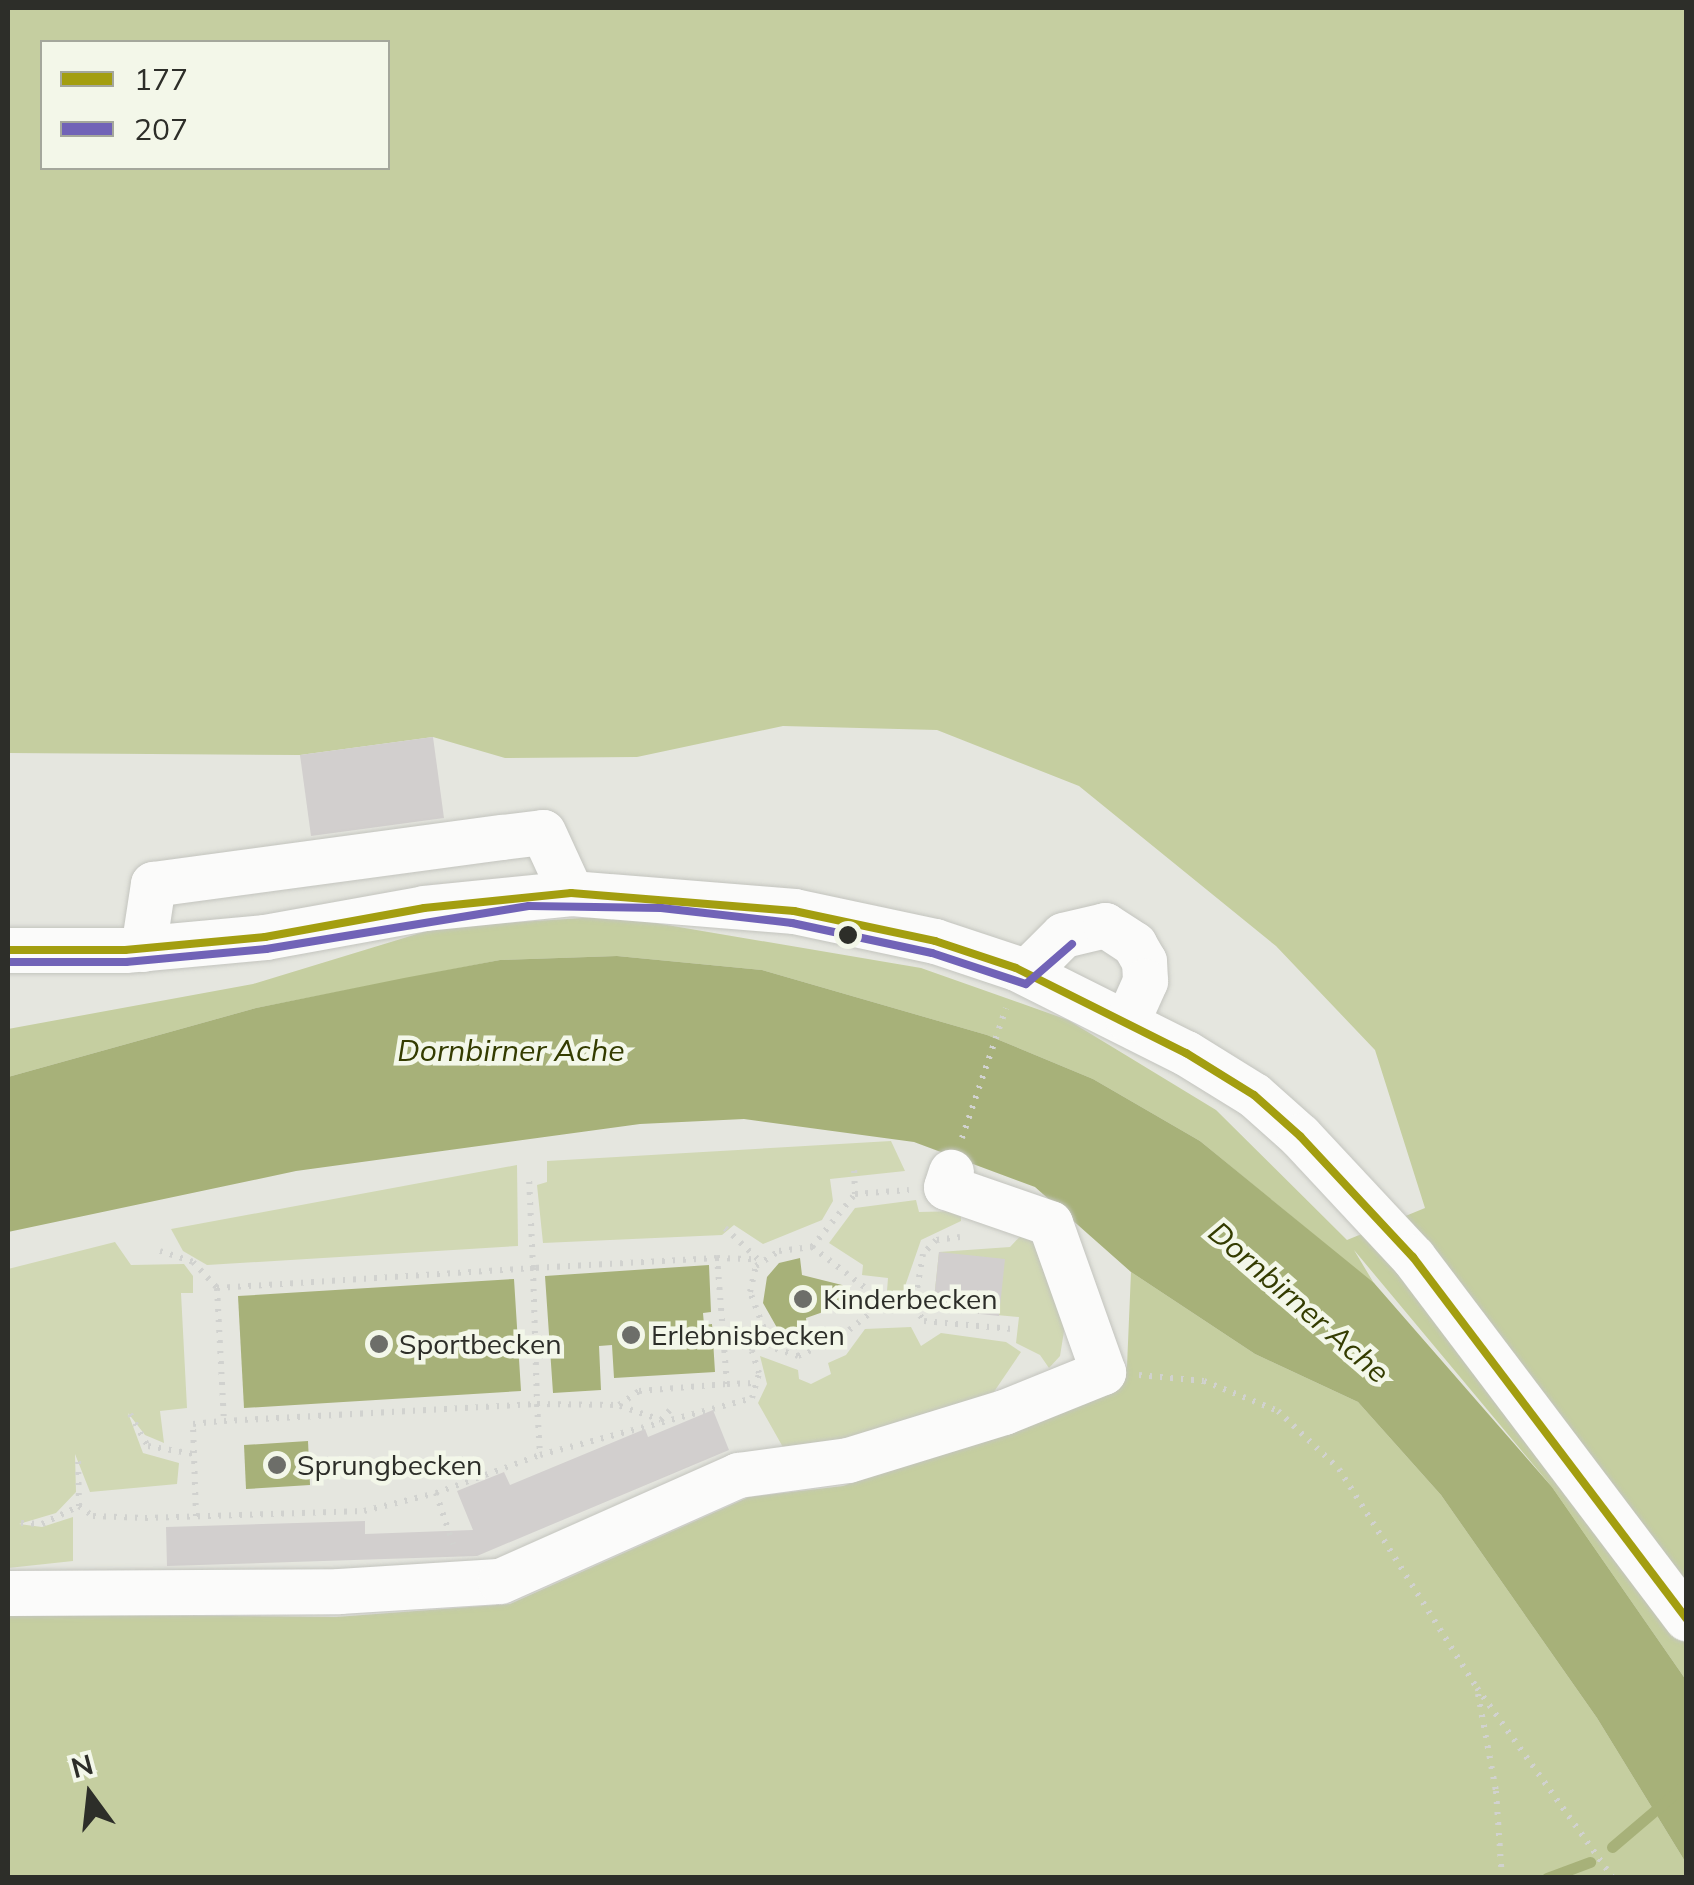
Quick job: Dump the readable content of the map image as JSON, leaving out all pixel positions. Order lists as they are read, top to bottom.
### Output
{
  "water": ["Dornbirner Ache"],
  "places": [
    "Kinderbecken",
    "Erlebnisbecken",
    "Sportbecken",
    "Sprungbecken"
  ],
  "lines": ["transit line 177", "transit line 207"],
  "legend": ["177", "207"],
  "north": "top"
}
